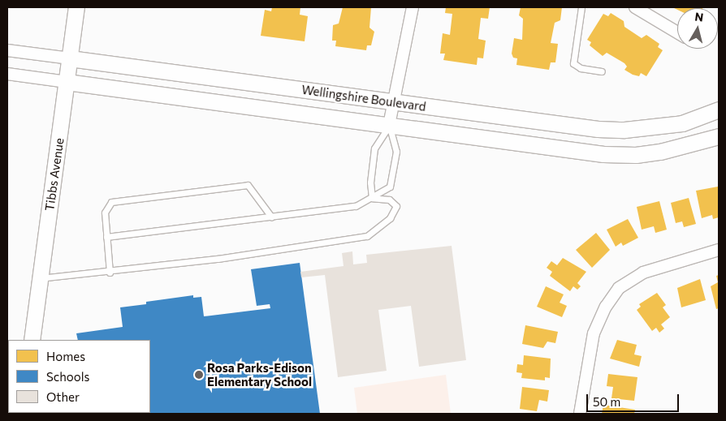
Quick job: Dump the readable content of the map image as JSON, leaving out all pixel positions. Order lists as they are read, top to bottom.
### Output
{
  "streets": {
    "street": ["Wellingshire Boulevard", "Tibbs Avenue"]
  },
  "crossings": [
    ["Wellingshire Boulevard", "Tibbs Avenue"]
  ],
  "places": ["Rosa Parks-Edison Elementary School"],
  "legend": ["Homes", "Schools", "Other"],
  "scale_bar": "50 m",
  "north": "top"
}
